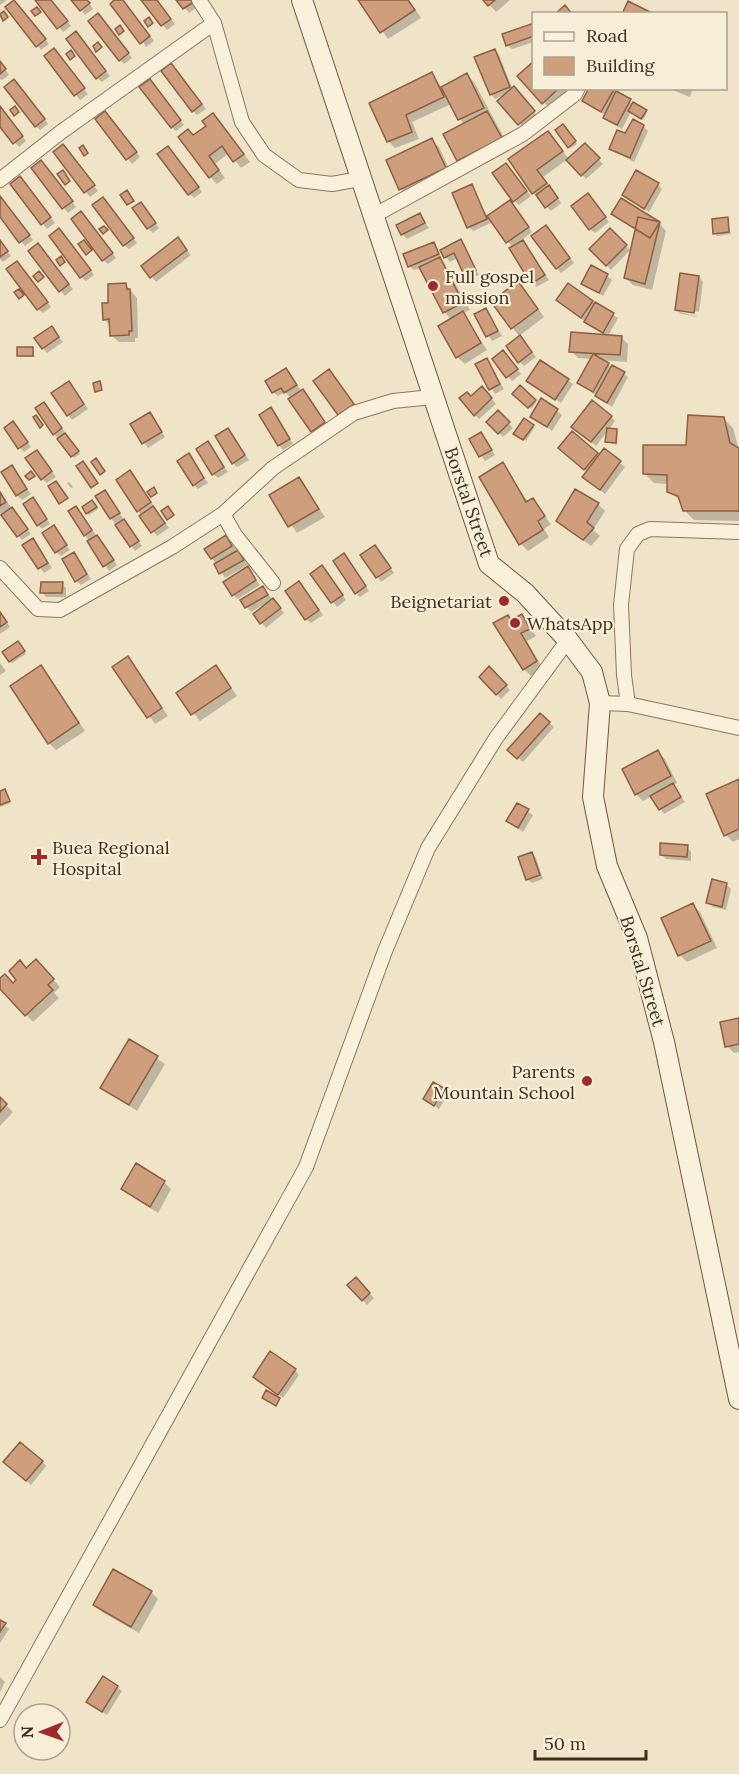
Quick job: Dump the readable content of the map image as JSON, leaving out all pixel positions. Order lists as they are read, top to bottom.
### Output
{
  "streets": {
    "street": ["Borstal Street"]
  },
  "places": {
    "other": [
      "Full gospel mission",
      "Beignetariat",
      "WhatsApp",
      "Parents Mountain School"
    ],
    "health": ["Buea Regional Hospital"]
  },
  "legend": ["Road", "Building"],
  "scale_bar": "50 m",
  "north": "left"
}
